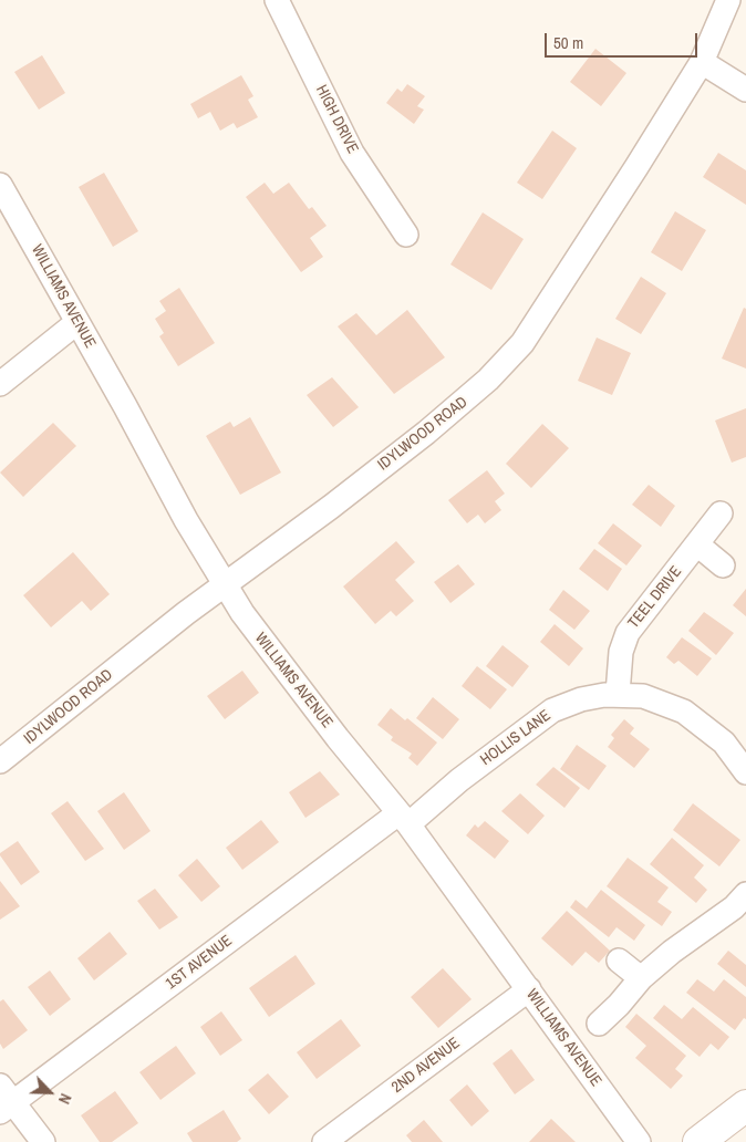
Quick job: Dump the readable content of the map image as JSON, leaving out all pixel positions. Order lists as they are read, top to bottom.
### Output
{
  "streets": {
    "street": [
      "HIGH DRIVE",
      "WILLIAMS AVENUE",
      "IDYLWOOD ROAD",
      "TEEL DRIVE",
      "HOLLIS LANE",
      "1ST AVENUE",
      "2ND AVENUE"
    ]
  },
  "crossings": [
    ["WILLIAMS AVENUE", "IDYLWOOD ROAD"],
    ["WILLIAMS AVENUE", "HOLLIS LANE"],
    ["WILLIAMS AVENUE", "1ST AVENUE"],
    ["WILLIAMS AVENUE", "2ND AVENUE"],
    ["TEEL DRIVE", "HOLLIS LANE"],
    ["HOLLIS LANE", "1ST AVENUE"]
  ],
  "scale_bar": "50 m",
  "north": "bottom right"
}
